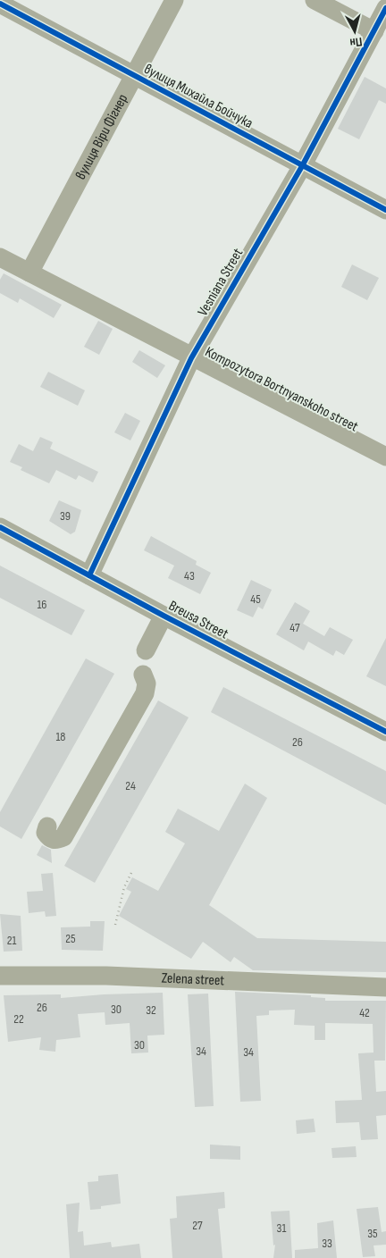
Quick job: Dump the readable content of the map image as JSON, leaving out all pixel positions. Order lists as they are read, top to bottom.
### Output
{
  "streets": {
    "street": [
      "вулиця Михайла Бойчука",
      "вулиця Віри Фігнер",
      "Vesniana Street",
      "Kompozytora Bortnyanskoho street",
      "Breusa Street",
      "Zelena street"
    ]
  },
  "crossings": [
    ["вулиця Михайла Бойчука", "вулиця Віри Фігнер"],
    ["вулиця Михайла Бойчука", "Vesniana Street"],
    ["вулиця Віри Фігнер", "Kompozytora Bortnyanskoho street"],
    ["Vesniana Street", "Kompozytora Bortnyanskoho street"],
    ["Vesniana Street", "Breusa Street"]
  ],
  "house_numbers": [
    "39",
    "43",
    "45",
    "16",
    "47",
    "18",
    "26",
    "24",
    "25",
    "21",
    "26",
    "30",
    "32",
    "42",
    "22",
    "30",
    "34",
    "34",
    "27",
    "31",
    "35",
    "33"
  ],
  "north": "bottom"
}
